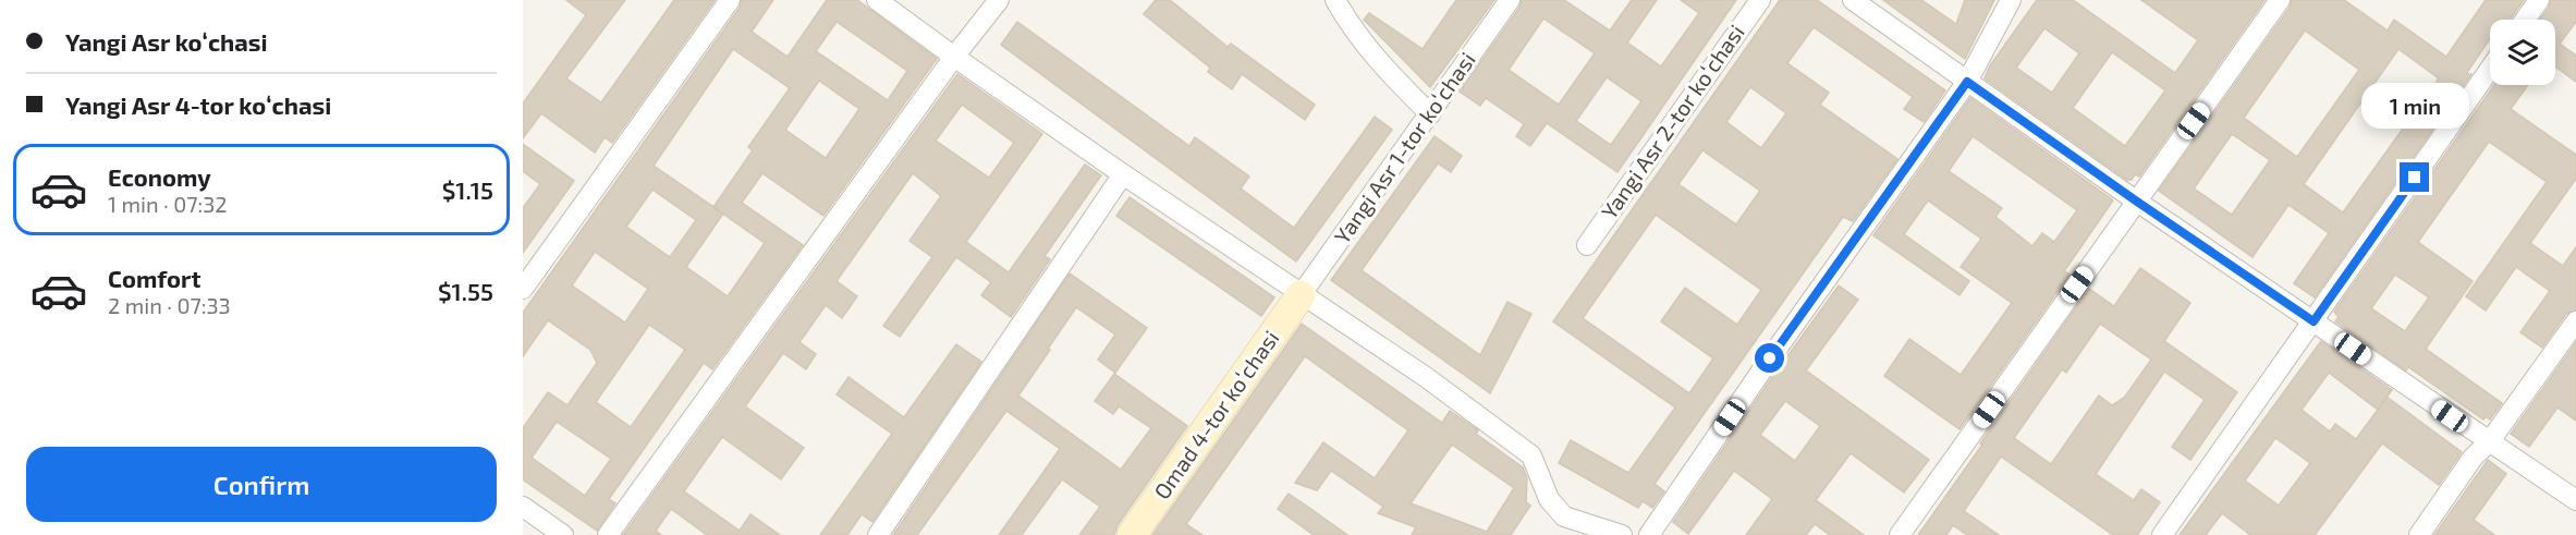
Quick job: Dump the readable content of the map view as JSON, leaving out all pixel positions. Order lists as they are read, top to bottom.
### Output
{
  "streets": {
    "street": ["Yangi Asr 2-tor koʻchasi", "Yangi Asr 1-tor koʻchasi", "Omad 4-tor koʻchasi"]
  },
  "crossings": [
    ["Yangi Asr 1-tor koʻchasi", "Omad 4-tor koʻchasi"]
  ],
  "page": {
    "banner": ["Yangi Asr koʻchasi", "Yangi Asr 4-tor koʻchasi"],
    "bubble": "1 min",
    "list": [
      {
        "name": "Economy",
        "note": "1 min · 07:32",
        "value": "$1.15"
      },
      {
        "name": "Comfort",
        "note": "2 min · 07:33",
        "value": "$1.55"
      }
    ],
    "buttons": "Confirm"
  }
}
